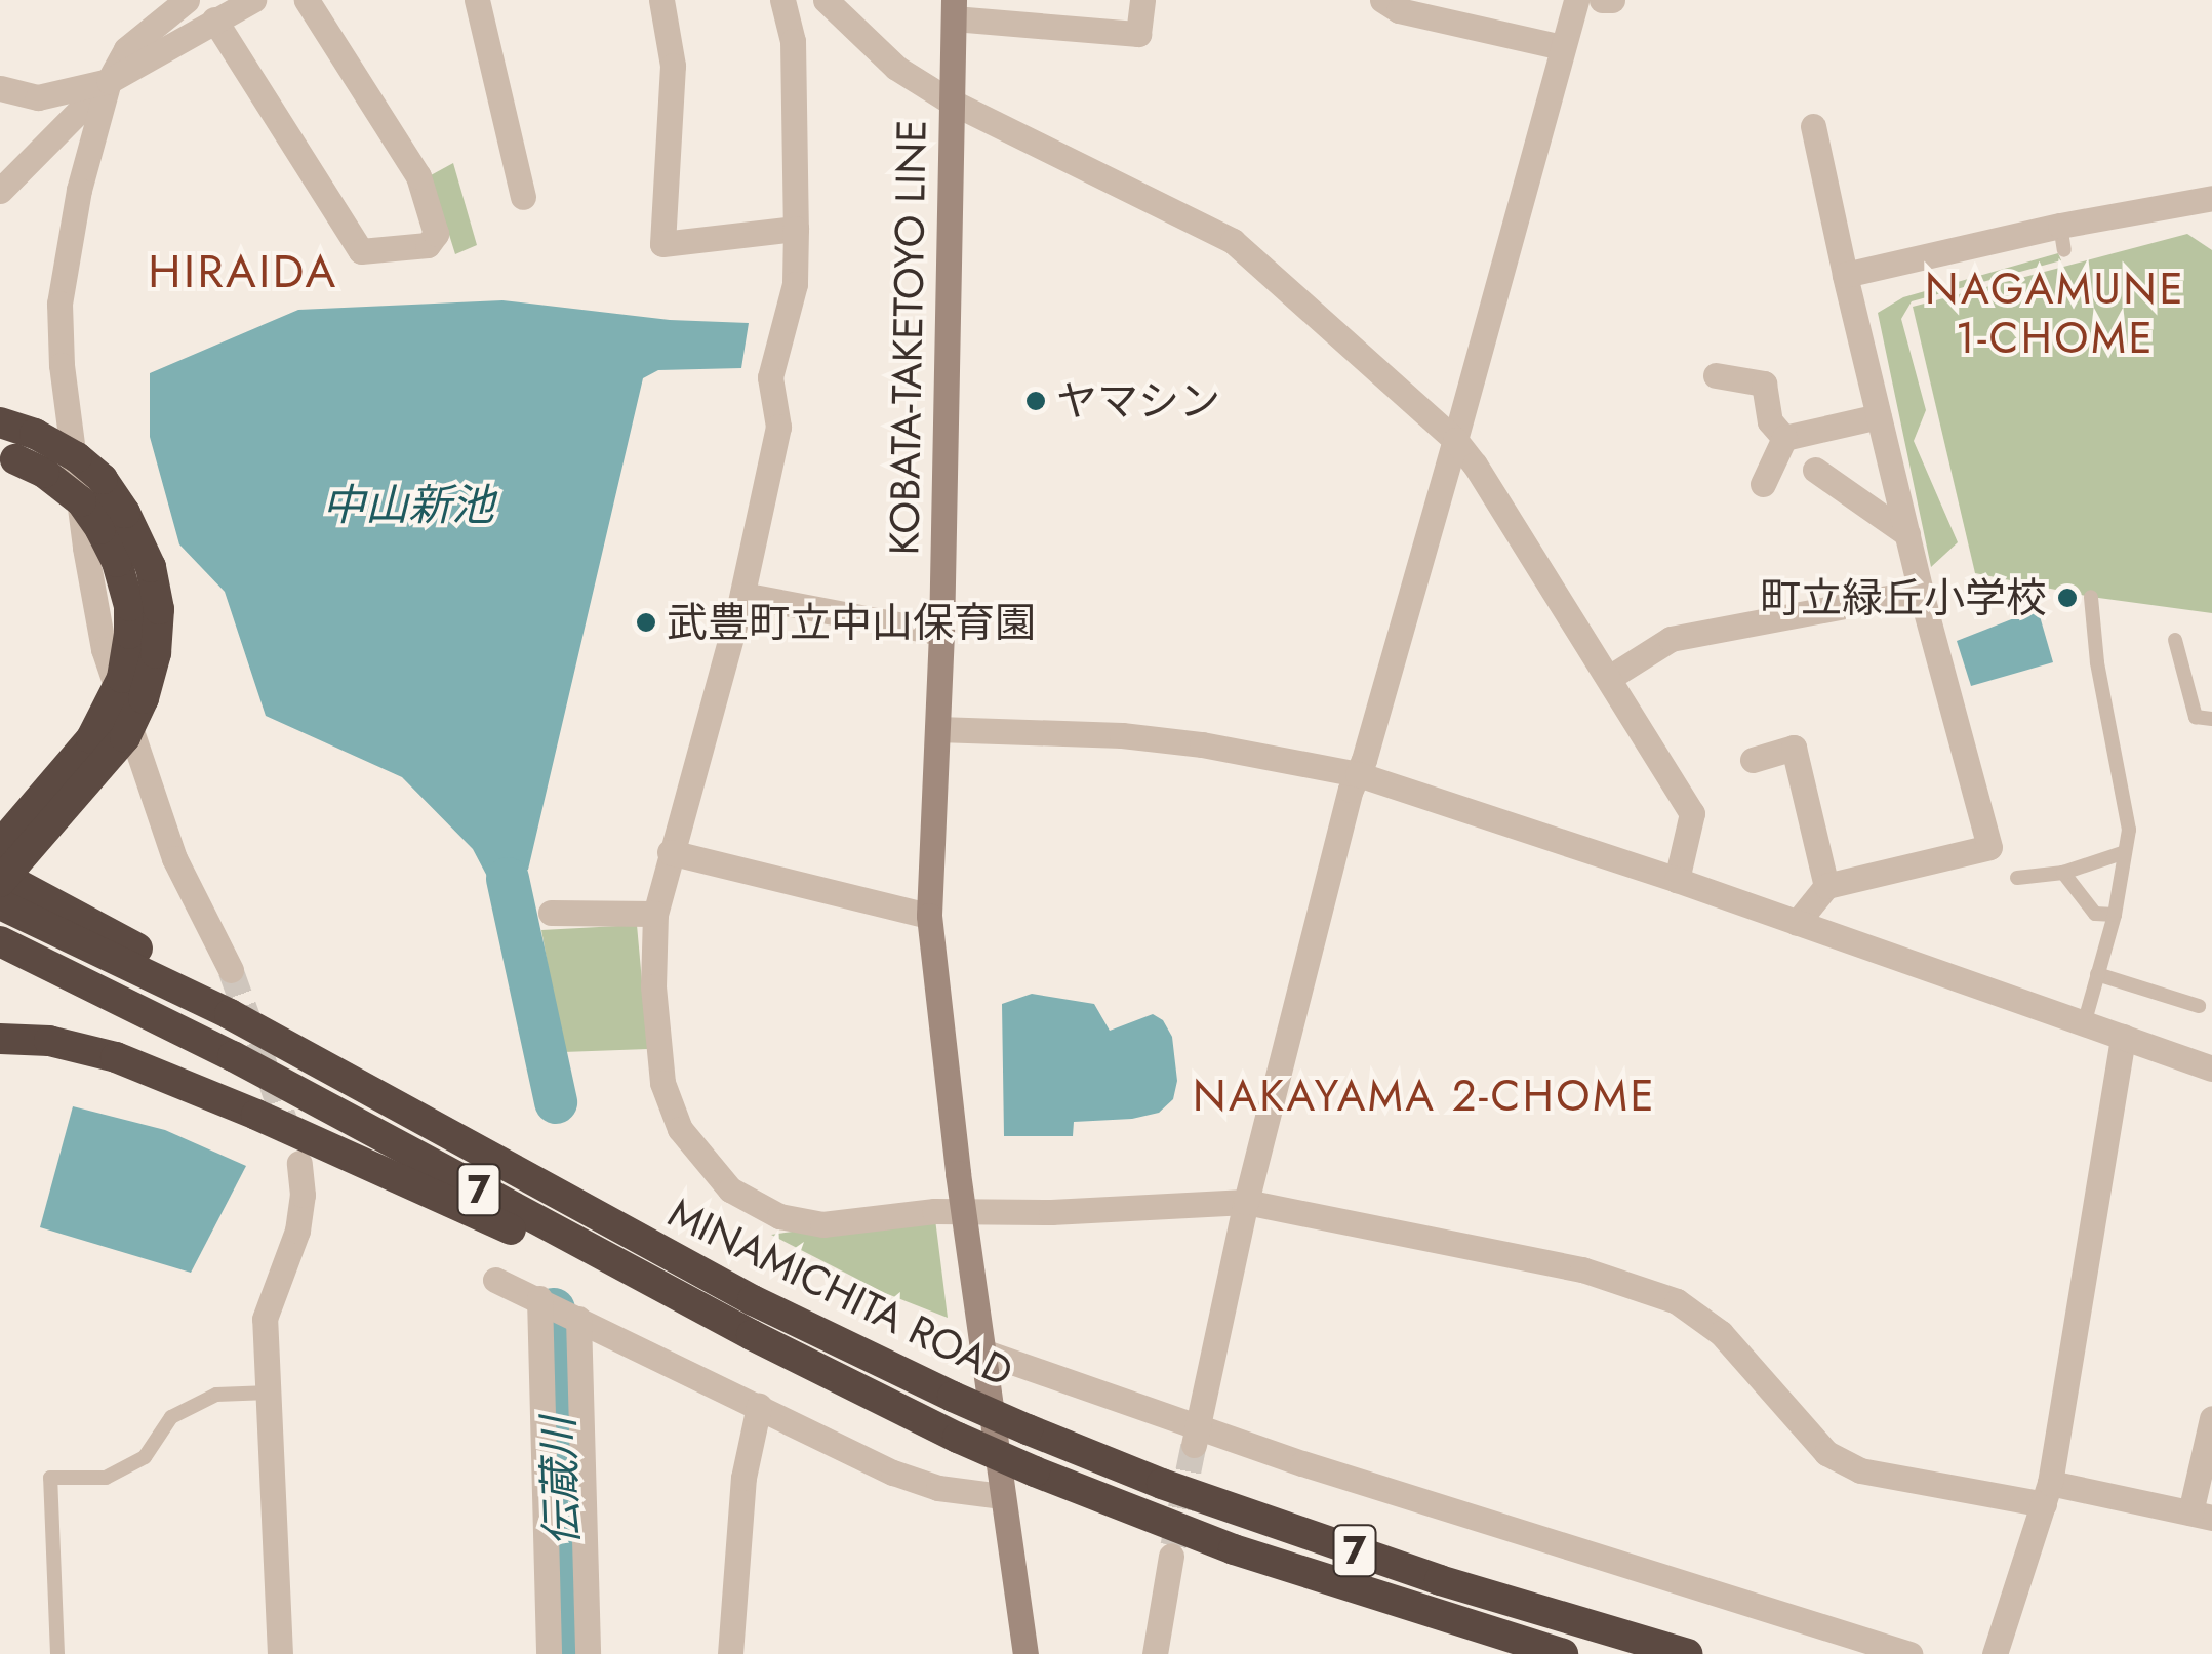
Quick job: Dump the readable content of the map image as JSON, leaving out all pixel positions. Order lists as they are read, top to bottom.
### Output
{
  "streets": {
    "highway": ["7", "MINAMICHITA ROAD"],
    "main road": ["KOBATA-TAKETOYO LINE"]
  },
  "districts": ["HIRAIDA", "NAGAMUNE 1-CHOME", "NAKAYAMA 2-CHOME"],
  "water": ["中山新池", "伝蔵川"],
  "places": ["ヤマシン", "町立緑丘小学校", "武豊町立中山保育園"]
}
